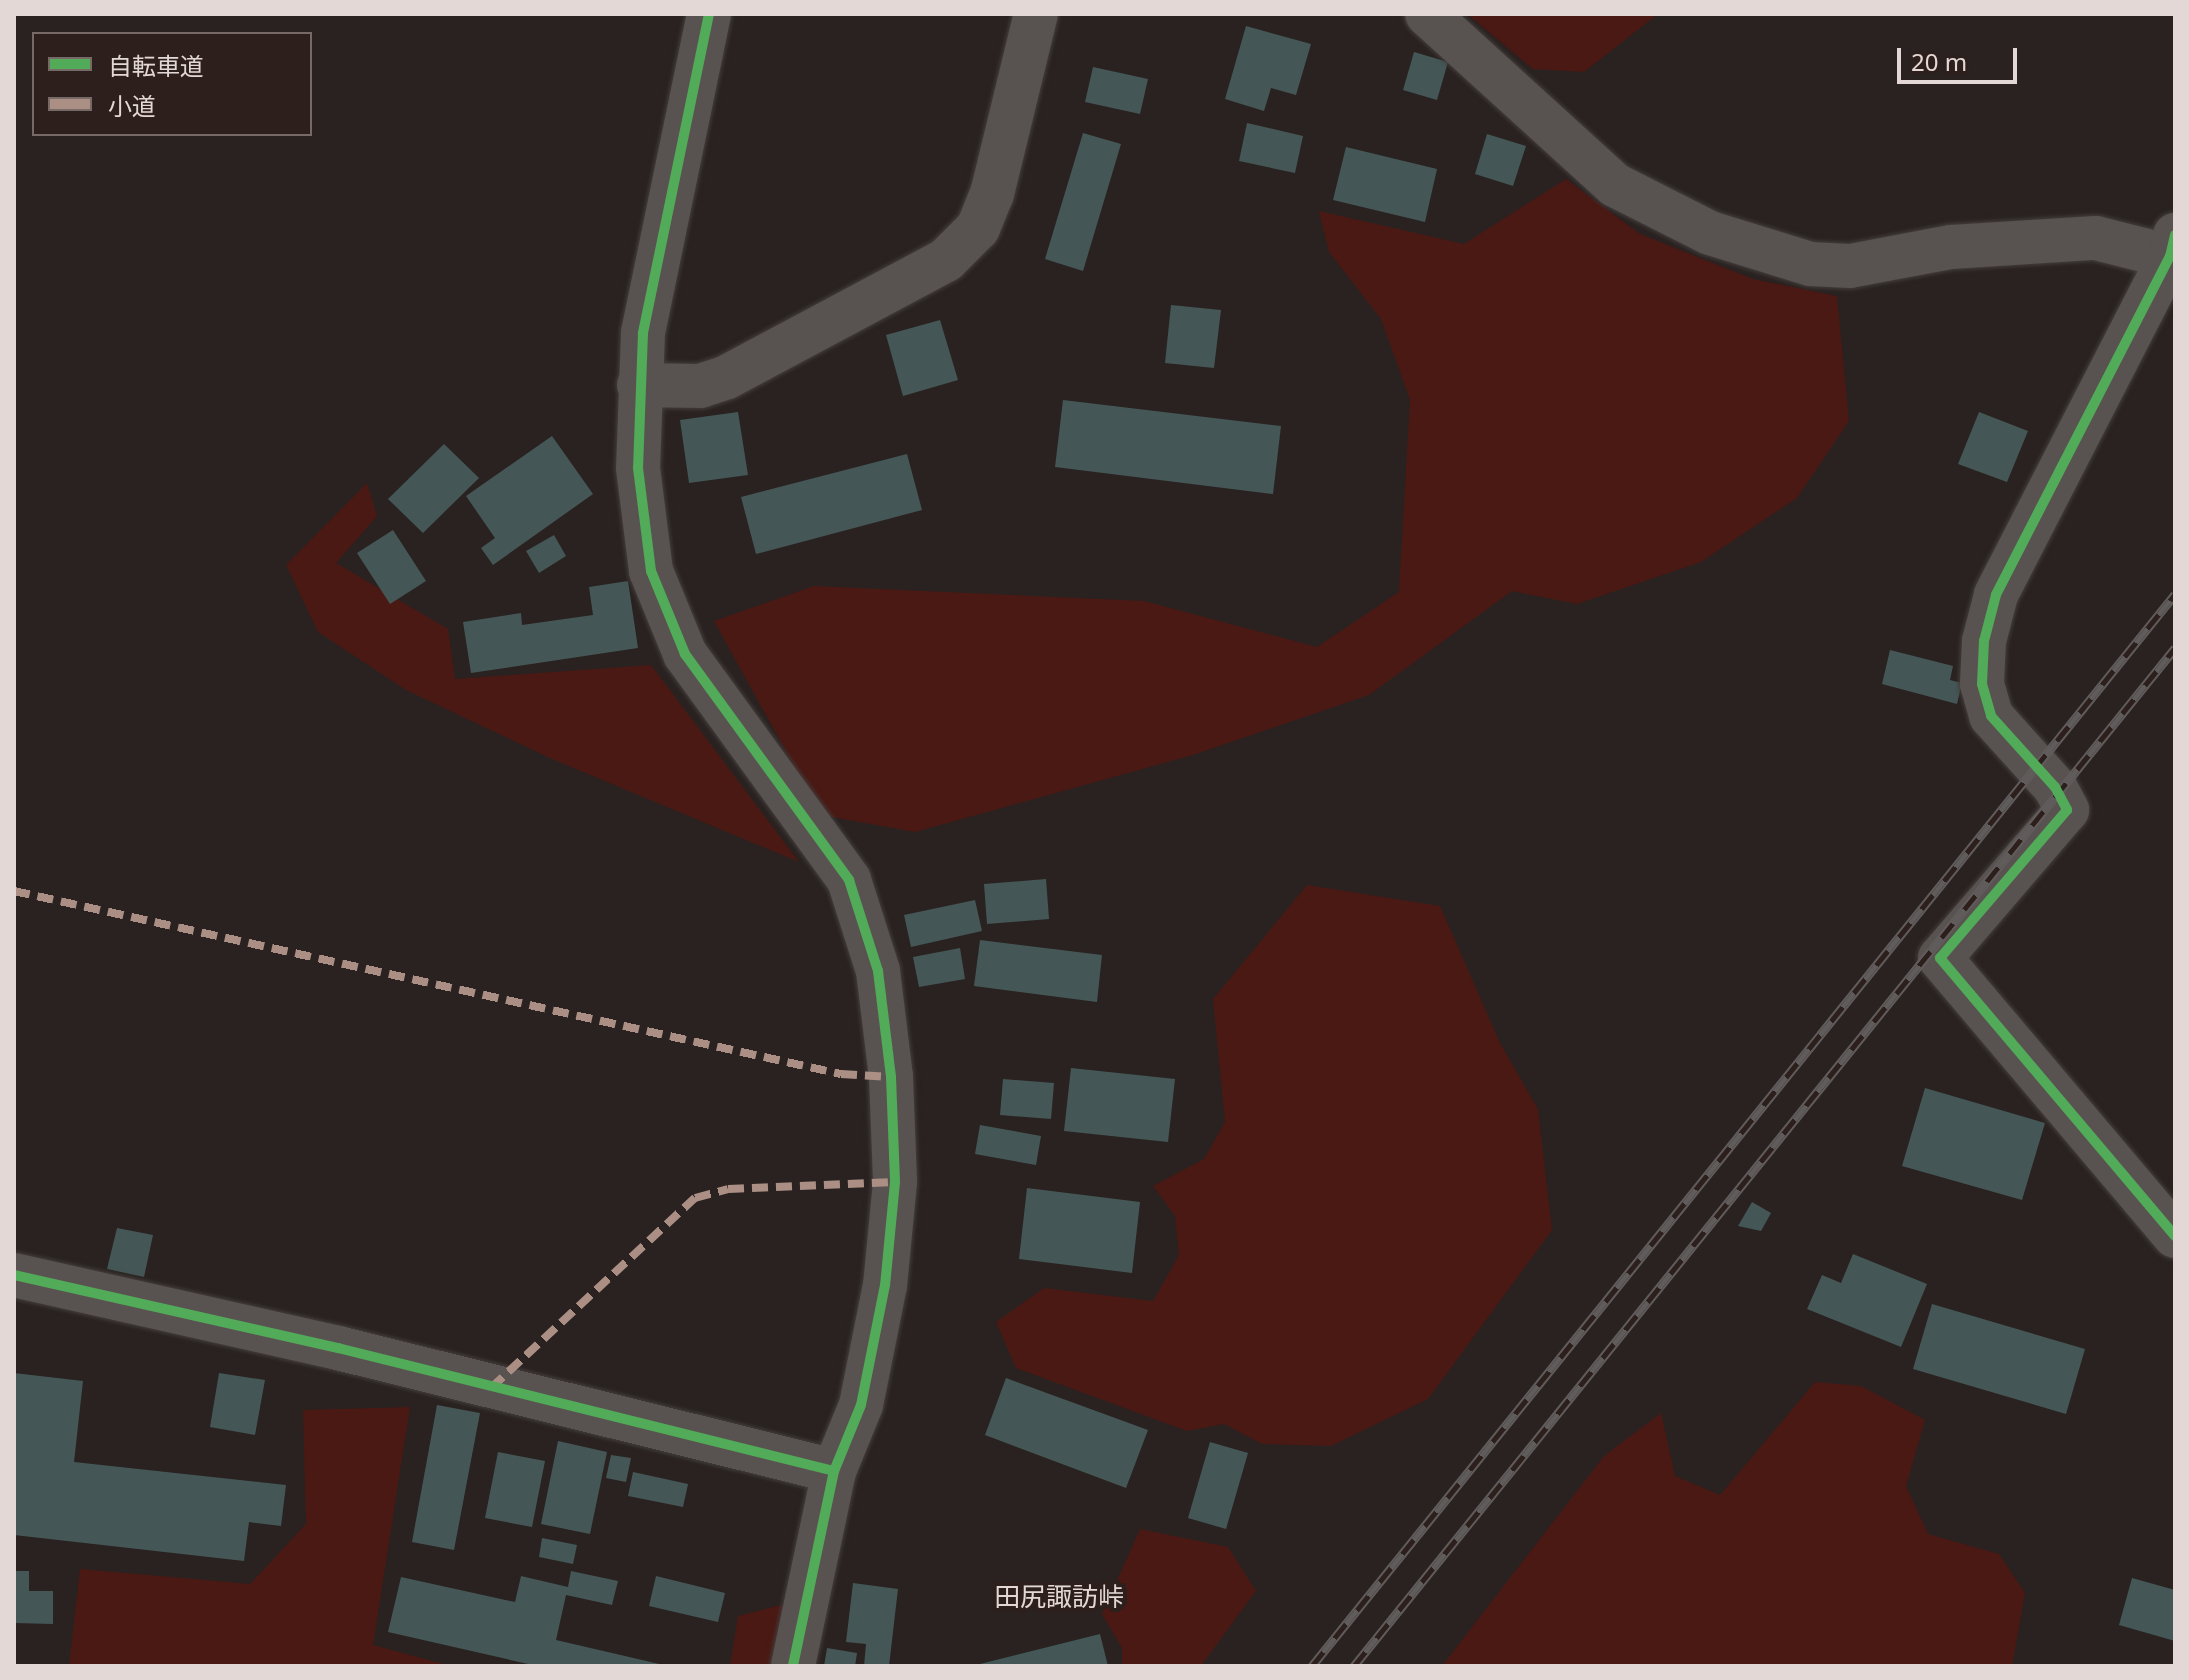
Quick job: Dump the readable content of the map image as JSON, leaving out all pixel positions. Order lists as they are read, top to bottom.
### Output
{
  "districts": ["田尻諏訪峠"],
  "legend": ["自転車道", "小道"],
  "scale_bar": "20 m"
}
